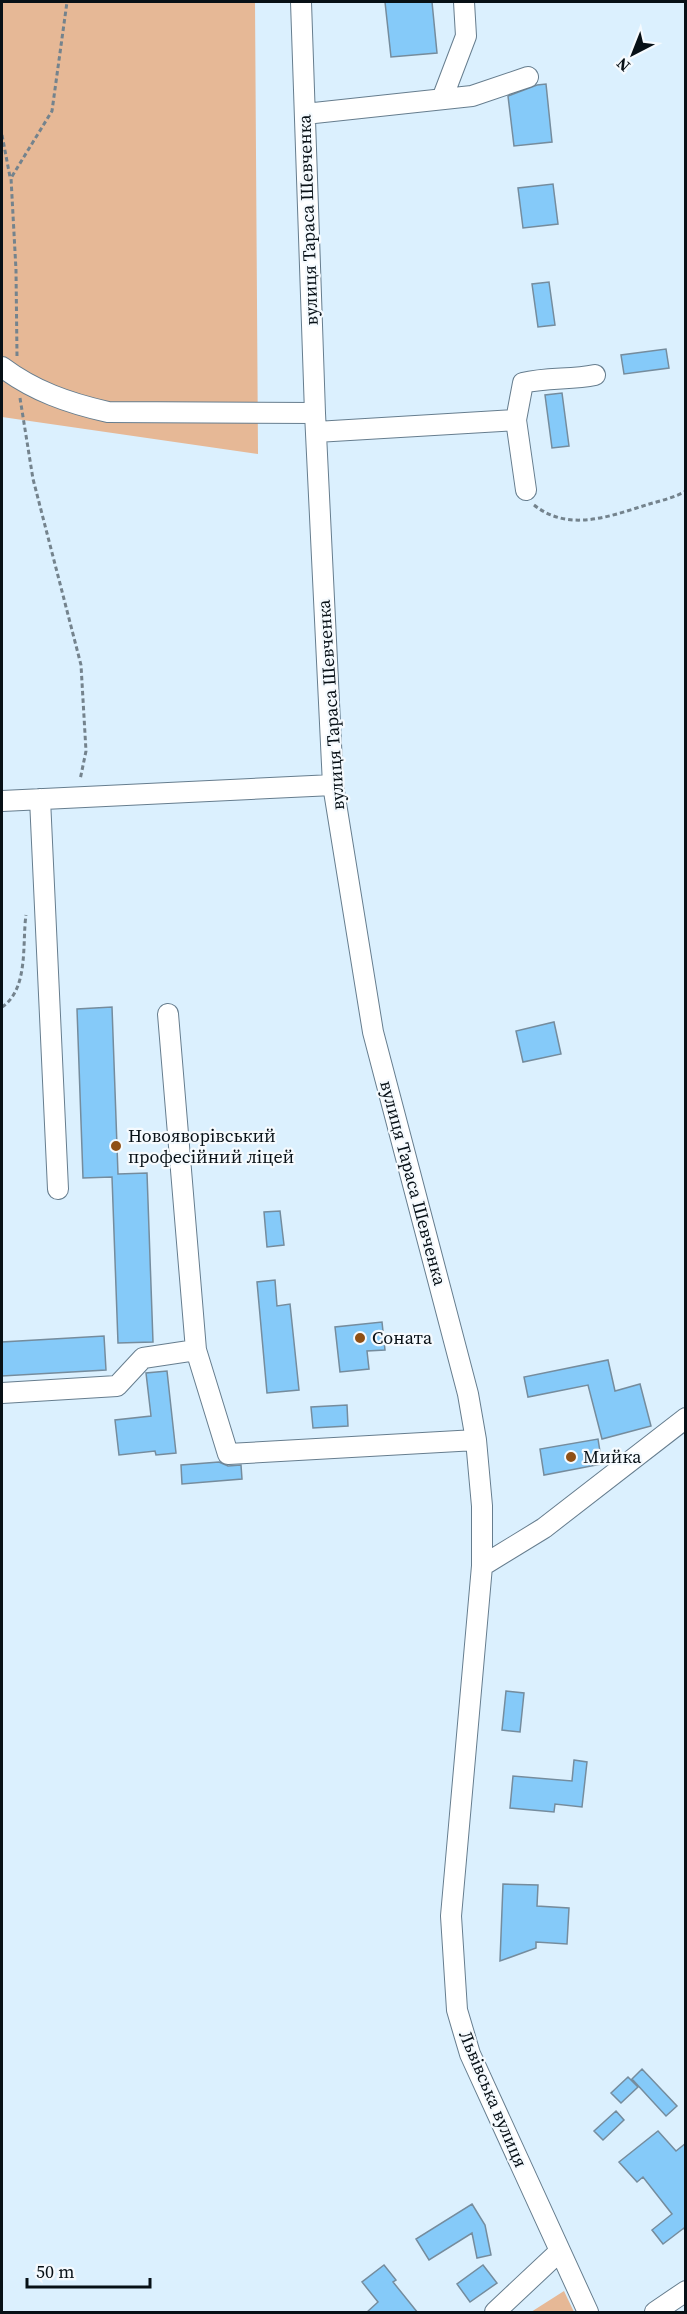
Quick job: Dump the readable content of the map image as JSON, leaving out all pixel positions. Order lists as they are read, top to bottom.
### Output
{
  "streets": {
    "street": ["вулиця Тараса Шевченка", "Львівська вулиця"]
  },
  "crossings": [
    ["вулиця Тараса Шевченка", "Львівська вулиця"]
  ],
  "places": ["Новояворівський професійний ліцей", "Соната", "Мийка"],
  "scale_bar": "50 m",
  "north": "bottom left"
}
